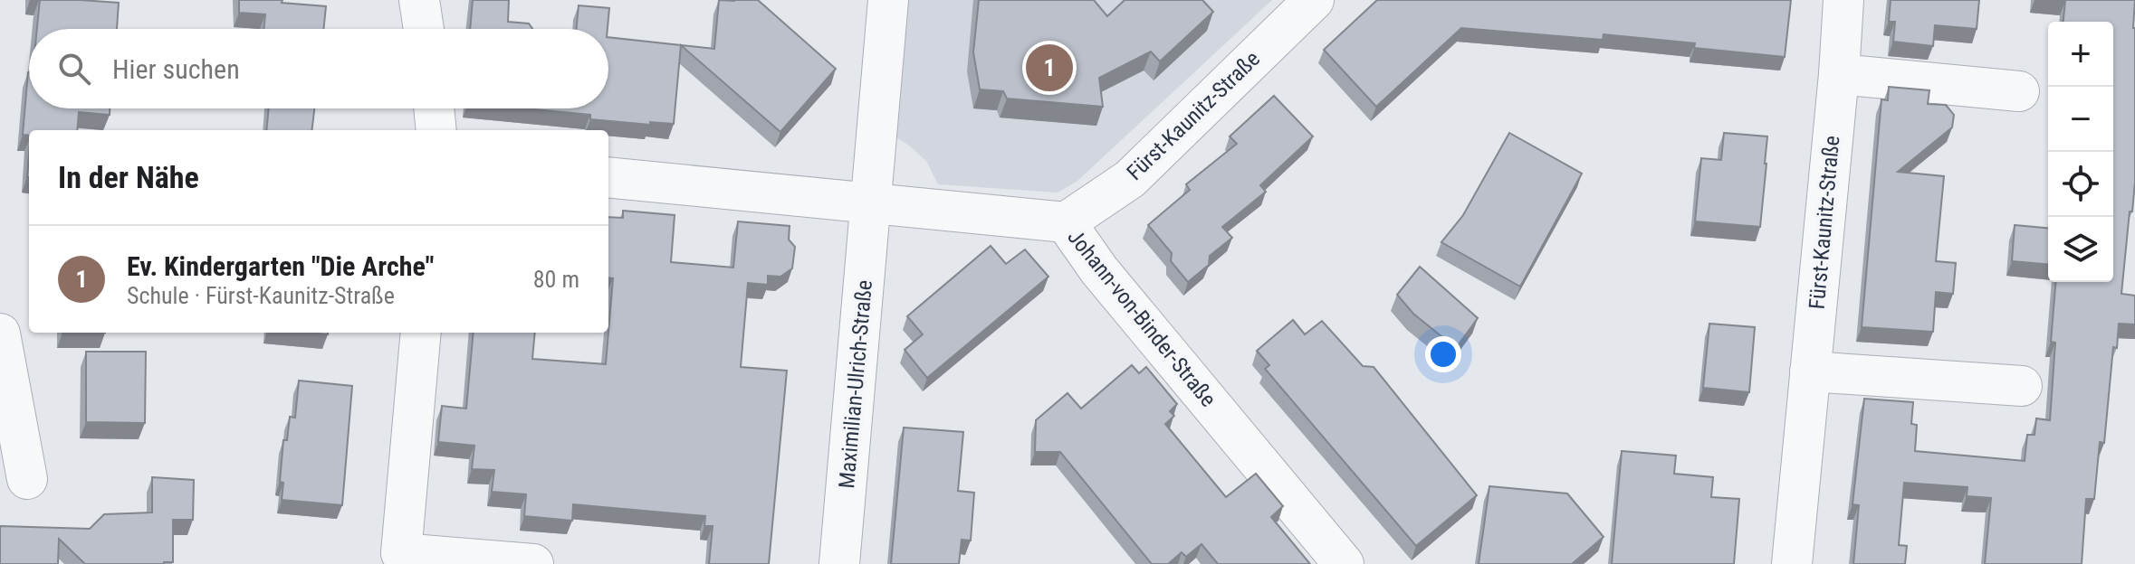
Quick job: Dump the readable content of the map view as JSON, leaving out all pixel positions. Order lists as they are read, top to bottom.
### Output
{
  "streets": {
    "street": ["Fürst-Kaunitz-Straße", "Johann-von-Binder-Straße", "Maximilian-Ulrich-Straße"]
  },
  "crossings": [
    ["Fürst-Kaunitz-Straße", "Johann-von-Binder-Straße"],
    ["Johann-von-Binder-Straße", "Maximilian-Ulrich-Straße"]
  ],
  "page": {
    "map_buttons": ["+", "−"],
    "search": "Hier suchen",
    "pins": "1",
    "heading": "In der Nähe",
    "list": [
      {
        "mark": "1",
        "name": "Ev. Kindergarten \"Die Arche\"",
        "note": "Schule · Fürst-Kaunitz-Straße",
        "value": "80 m"
      }
    ]
  }
}
